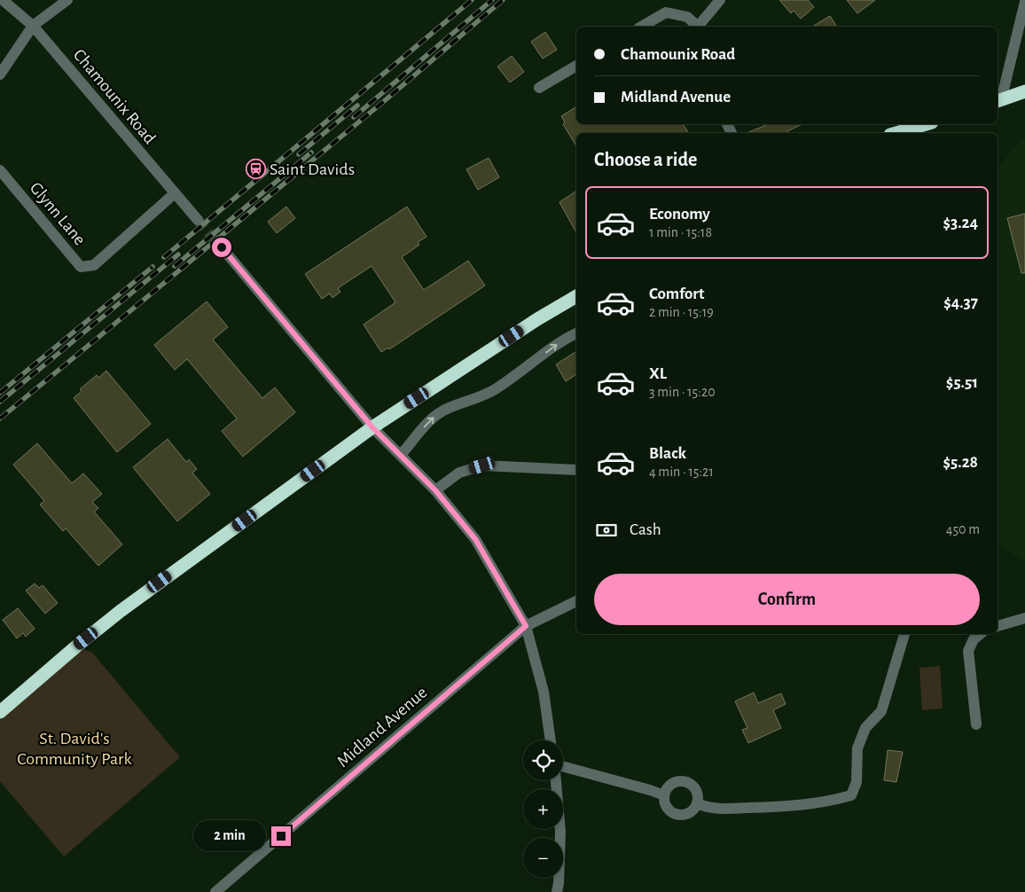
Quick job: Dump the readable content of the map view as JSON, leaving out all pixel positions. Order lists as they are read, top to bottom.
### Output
{
  "streets": {
    "street": ["Chamounix Road", "Glynn Lane", "Midland Avenue"]
  },
  "crossings": [
    ["Chamounix Road", "Glynn Lane"]
  ],
  "parks": ["St. David's Community Park"],
  "places": {
    "station": ["Saint Davids"]
  },
  "page": {
    "banner": ["Chamounix Road", "Midland Avenue"],
    "heading": "Choose a ride",
    "list": [
      {
        "name": "Economy",
        "note": "1 min · 15:18",
        "value": "$3.24"
      },
      {
        "name": "Comfort",
        "note": "2 min · 15:19",
        "value": "$4.37"
      },
      {
        "name": "XL",
        "note": "3 min · 15:20",
        "value": "$5.51"
      },
      {
        "name": "Black",
        "note": "4 min · 15:21",
        "value": "$5.28"
      }
    ],
    "pay": ["Cash", "450 m"],
    "buttons": "Confirm",
    "map_buttons": ["+", "−"],
    "bubble": "2 min"
  }
}
